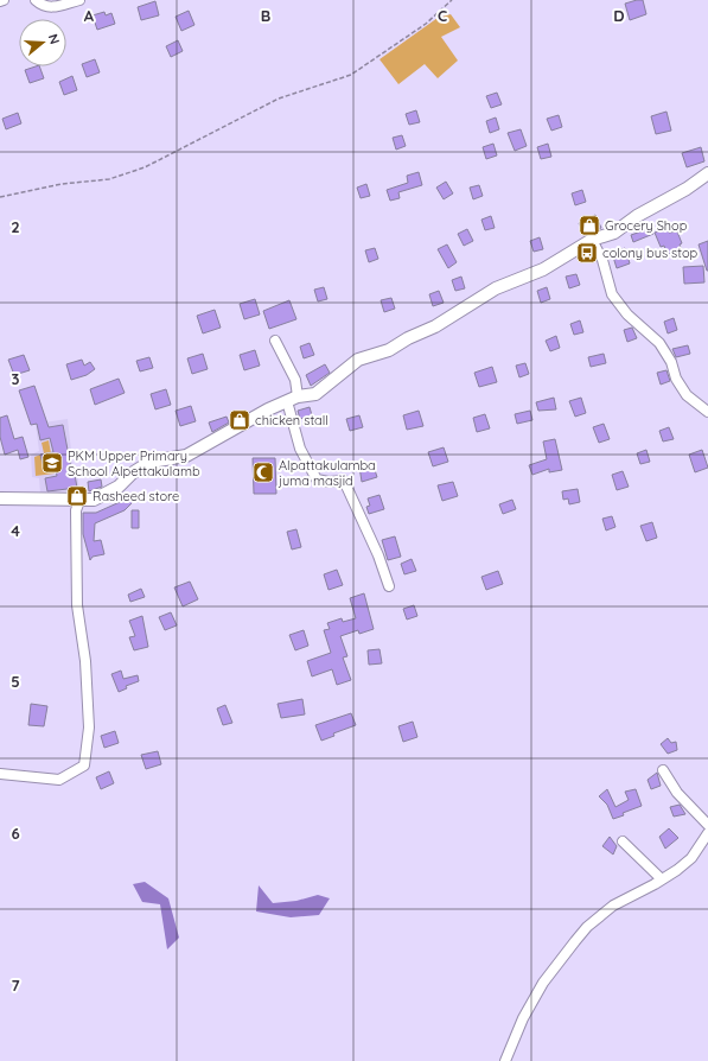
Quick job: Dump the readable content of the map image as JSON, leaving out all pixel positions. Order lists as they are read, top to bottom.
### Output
{
  "places": {
    "shop": ["Grocery Shop", "chicken stall", "Rasheed store"],
    "bus stop": ["colony bus stop"],
    "school or university": ["PKM Upper Primary School Alpettakulamb"],
    "mosque": ["Alpattakulamba juma masjid"]
  },
  "north": "right",
  "grid": {
    "columns": [
      "A",
      "B",
      "C",
      "D"
    ],
    "rows": [
      "2",
      "3",
      "4",
      "5",
      "6",
      "7"
    ]
  }
}
